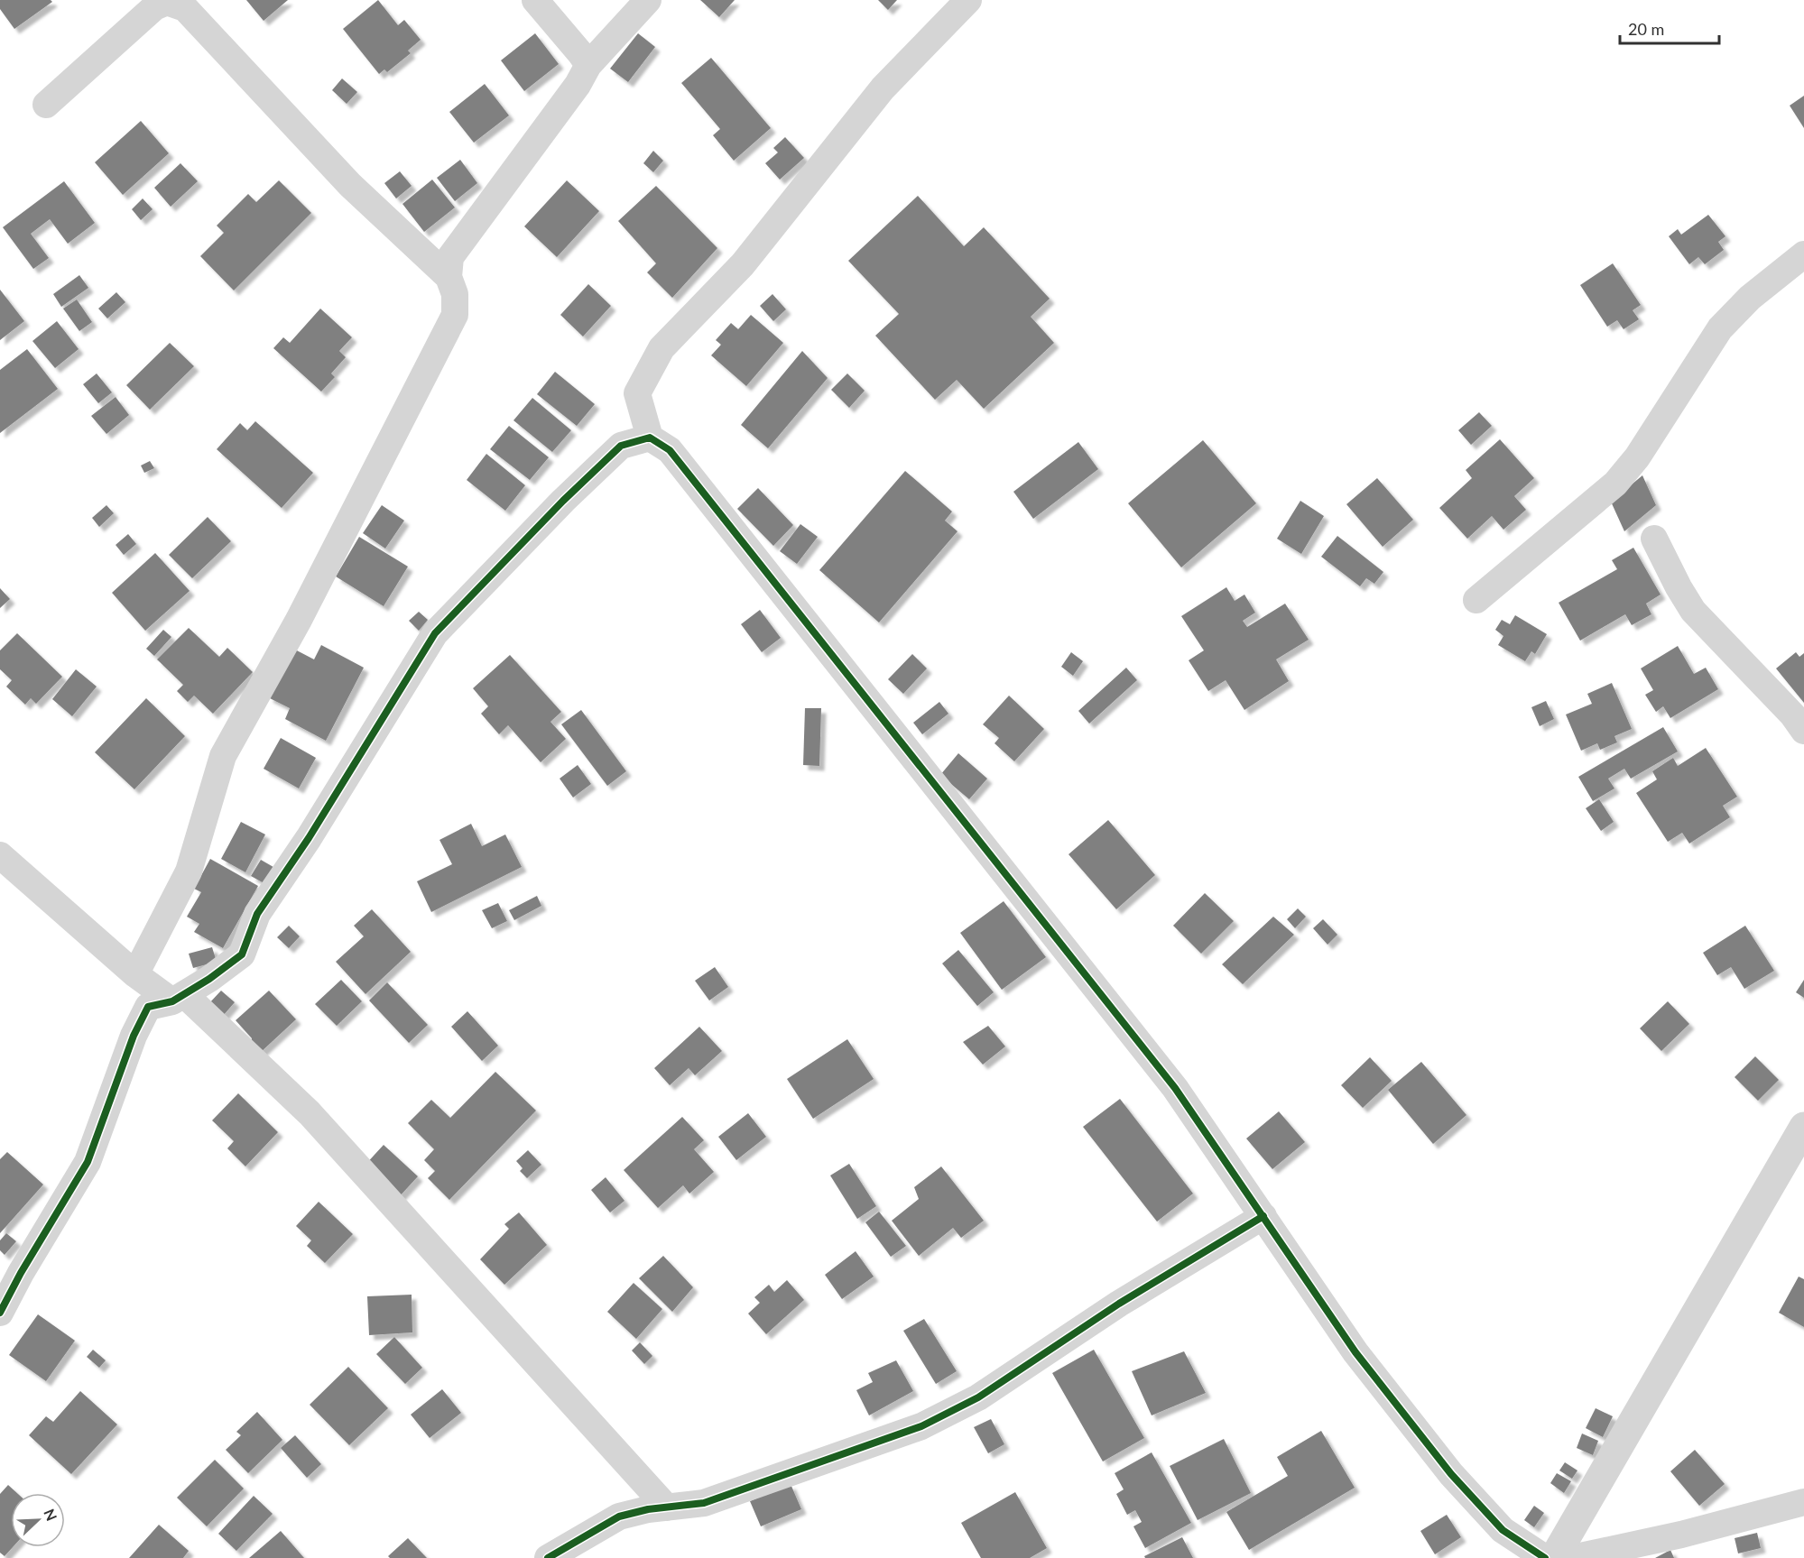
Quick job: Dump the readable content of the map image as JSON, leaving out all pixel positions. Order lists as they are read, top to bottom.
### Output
{
  "scale_bar": "20 m",
  "north": "top right"
}
